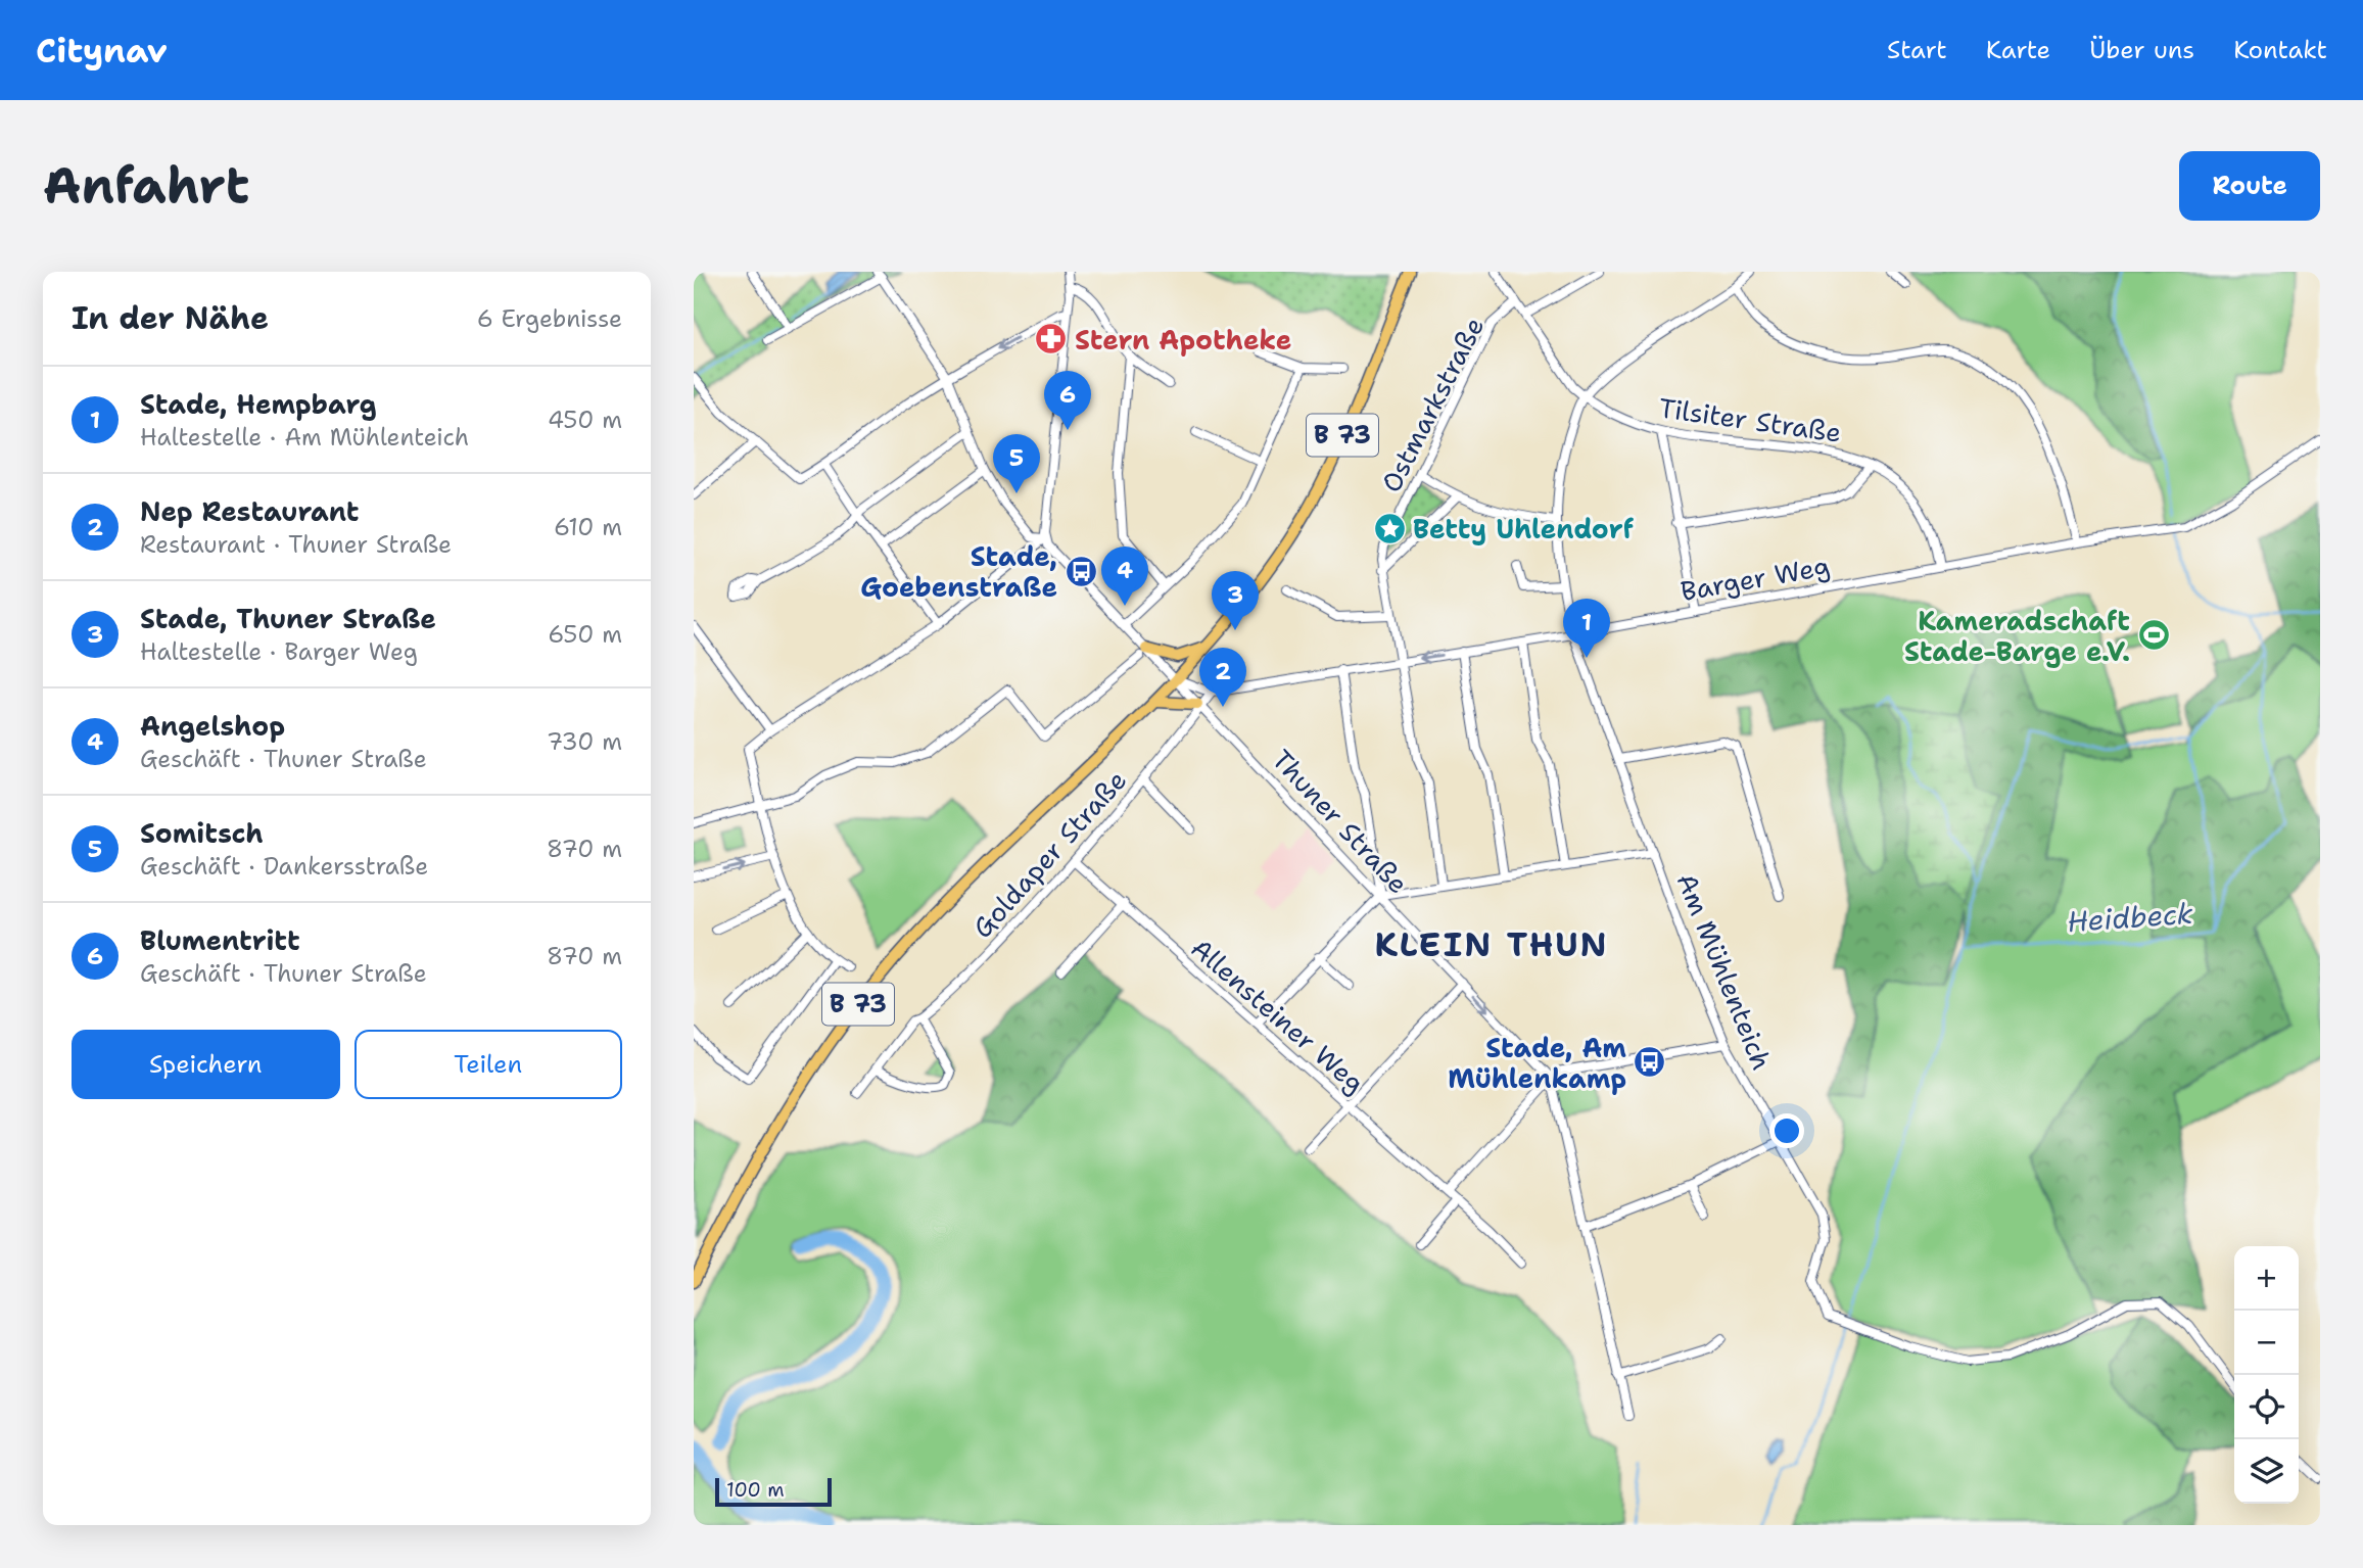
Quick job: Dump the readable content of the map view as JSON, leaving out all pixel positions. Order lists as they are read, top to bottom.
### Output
{
  "streets": {
    "main road": ["B 73"],
    "street": [
      "Ostmarkstraße",
      "Tilsiter Straße",
      "Barger Weg",
      "Thuner Straße",
      "Goldaper Straße",
      "Am Mühlenteich",
      "Allensteiner Weg"
    ]
  },
  "crossings": [
    ["Ostmarkstraße", "Barger Weg"],
    ["Tilsiter Straße", "Barger Weg"],
    ["Tilsiter Straße", "Am Mühlenteich"],
    ["B 73", "Thuner Straße"],
    ["Barger Weg", "Goldaper Straße"],
    ["Barger Weg", "Am Mühlenteich"],
    ["Thuner Straße", "Goldaper Straße"],
    ["Goldaper Straße", "Allensteiner Weg"]
  ],
  "districts": ["KLEIN THUN"],
  "water": ["Heidbeck"],
  "places": {
    "pharmacy": ["Stern Apotheke"],
    "place": ["Betty Uhlendorf"],
    "bus stop": ["Stade, Goebenstraße", "Stade, Am Mühlenkamp"],
    "sports": ["Kameradschaft Stade-Barge e.V."]
  },
  "scale_bar": "100 m",
  "page": {
    "header": "Citynav",
    "nav": [
      "Start",
      "Karte",
      "Über uns",
      "Kontakt"
    ],
    "buttons": [
      "Route",
      ["Speichern", "Teilen"]
    ],
    "title": "Anfahrt",
    "heading": ["In der Nähe", "6 Ergebnisse"],
    "list": [
      {
        "mark": "1",
        "name": "Stade, Hempbarg",
        "note": "Haltestelle · Am Mühlenteich",
        "value": "450 m"
      },
      {
        "mark": "2",
        "name": "Nep Restaurant",
        "note": "Restaurant · Thuner Straße",
        "value": "610 m"
      },
      {
        "mark": "3",
        "name": "Stade, Thuner Straße",
        "note": "Haltestelle · Barger Weg",
        "value": "650 m"
      },
      {
        "mark": "4",
        "name": "Angelshop",
        "note": "Geschäft · Thuner Straße",
        "value": "730 m"
      },
      {
        "mark": "5",
        "name": "Somitsch",
        "note": "Geschäft · Dankersstraße",
        "value": "870 m"
      },
      {
        "mark": "6",
        "name": "Blumentritt",
        "note": "Geschäft · Thuner Straße",
        "value": "870 m"
      }
    ],
    "pins": [
      "6",
      "5",
      "4",
      "3",
      "1",
      "2"
    ],
    "map_buttons": ["+", "−"],
    "scale": "100 m"
  }
}
